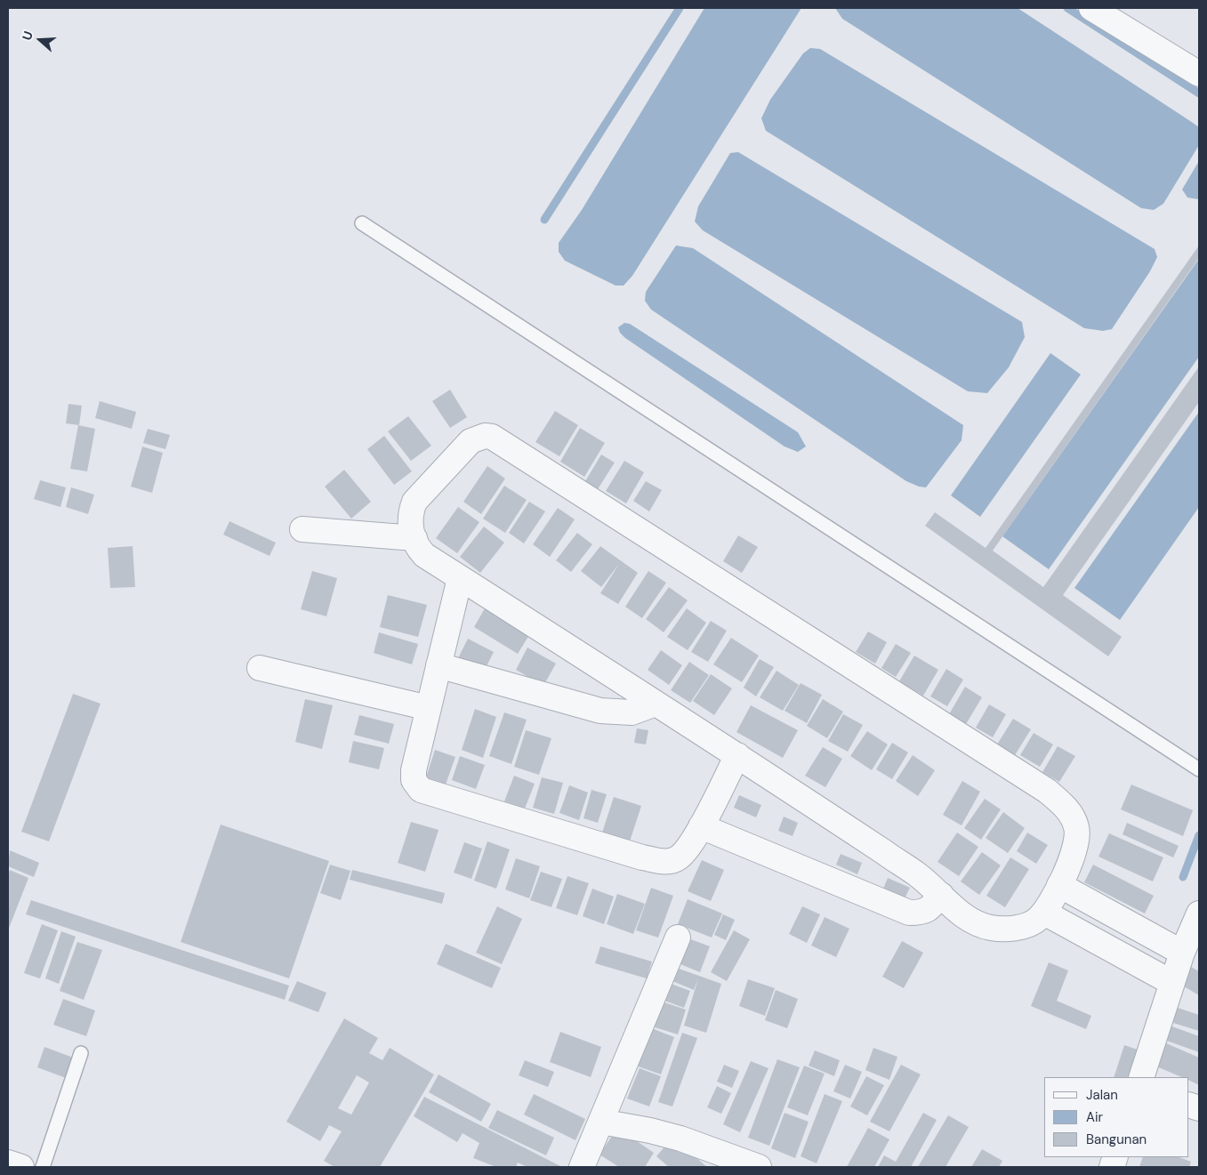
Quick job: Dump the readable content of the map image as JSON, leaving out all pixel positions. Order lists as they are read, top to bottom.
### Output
{
  "legend": ["Jalan", "Air", "Bangunan"],
  "north": "left"
}
